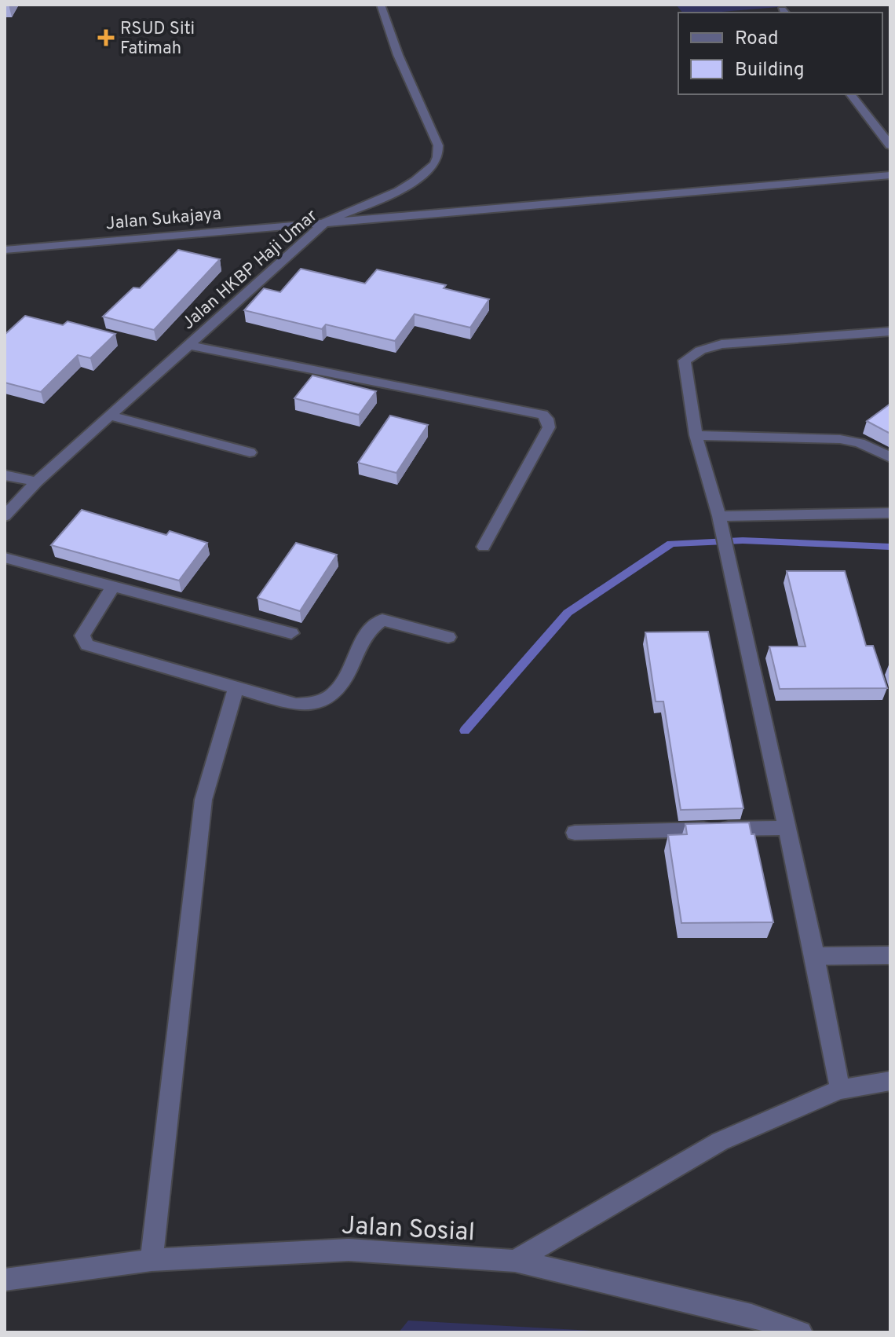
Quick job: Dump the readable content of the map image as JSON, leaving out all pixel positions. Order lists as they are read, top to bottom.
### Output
{
  "streets": {
    "street": ["Jalan Sukajaya", "Jalan HKBP Haji Umar", "Jalan Sosial"]
  },
  "crossings": [
    ["Jalan Sukajaya", "Jalan HKBP Haji Umar"]
  ],
  "places": {
    "health": ["RSUD Siti Fatimah"]
  },
  "legend": ["Road", "Building"]
}
